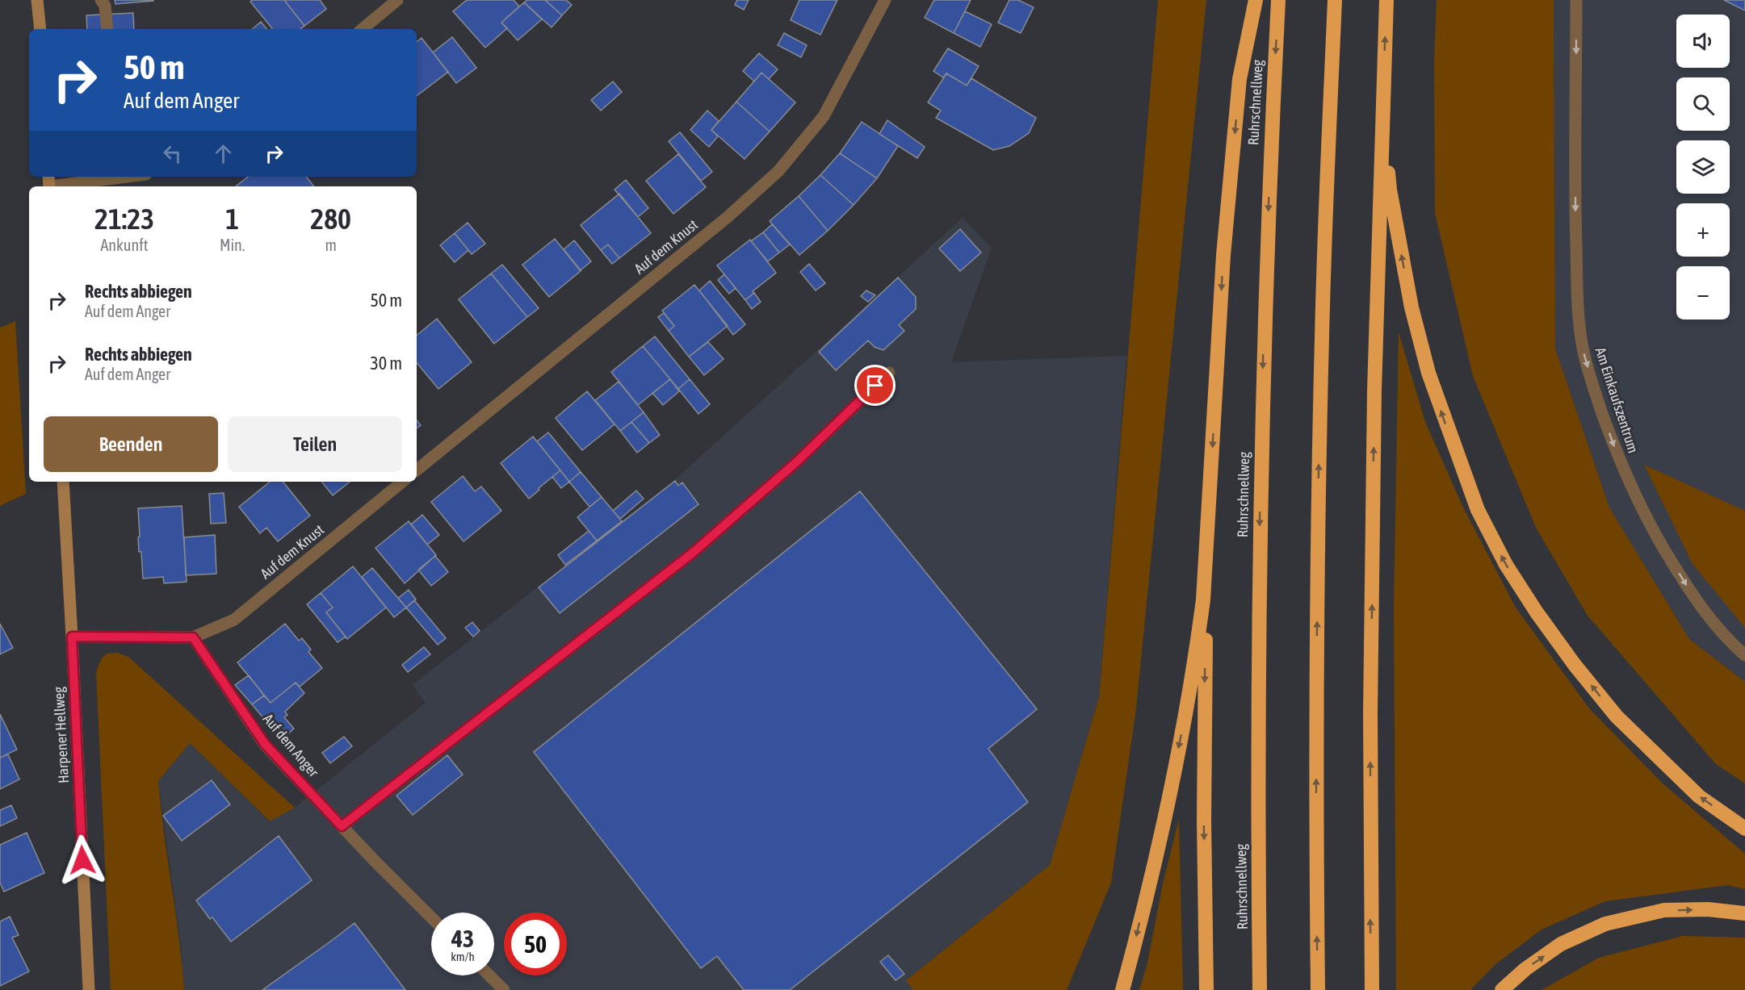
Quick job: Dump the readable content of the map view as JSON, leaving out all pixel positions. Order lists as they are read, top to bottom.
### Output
{
  "streets": {
    "highway": ["Ruhrschnellweg"],
    "main road": ["Harpener Hellweg"],
    "street": ["Auf dem Knust", "Am Einkaufszentrum", "Auf dem Anger"]
  },
  "crossings": [
    ["Auf dem Knust", "Auf dem Anger"]
  ],
  "one_way": ["Am Einkaufszentrum"],
  "page": {
    "map_buttons": ["+", "−"],
    "turn": ["50 m", "Auf dem Anger"],
    "eta": [
      "21:23",
      "Ankunft",
      "1",
      "Min.",
      "280",
      "m"
    ],
    "list": [
      {
        "name": "Rechts abbiegen",
        "note": "Auf dem Anger",
        "value": "50 m"
      },
      {
        "name": "Rechts abbiegen",
        "note": "Auf dem Anger",
        "value": "30 m"
      }
    ],
    "buttons": ["Beenden", "Teilen"],
    "speed": "43 km/h",
    "limit": "50"
  }
}
